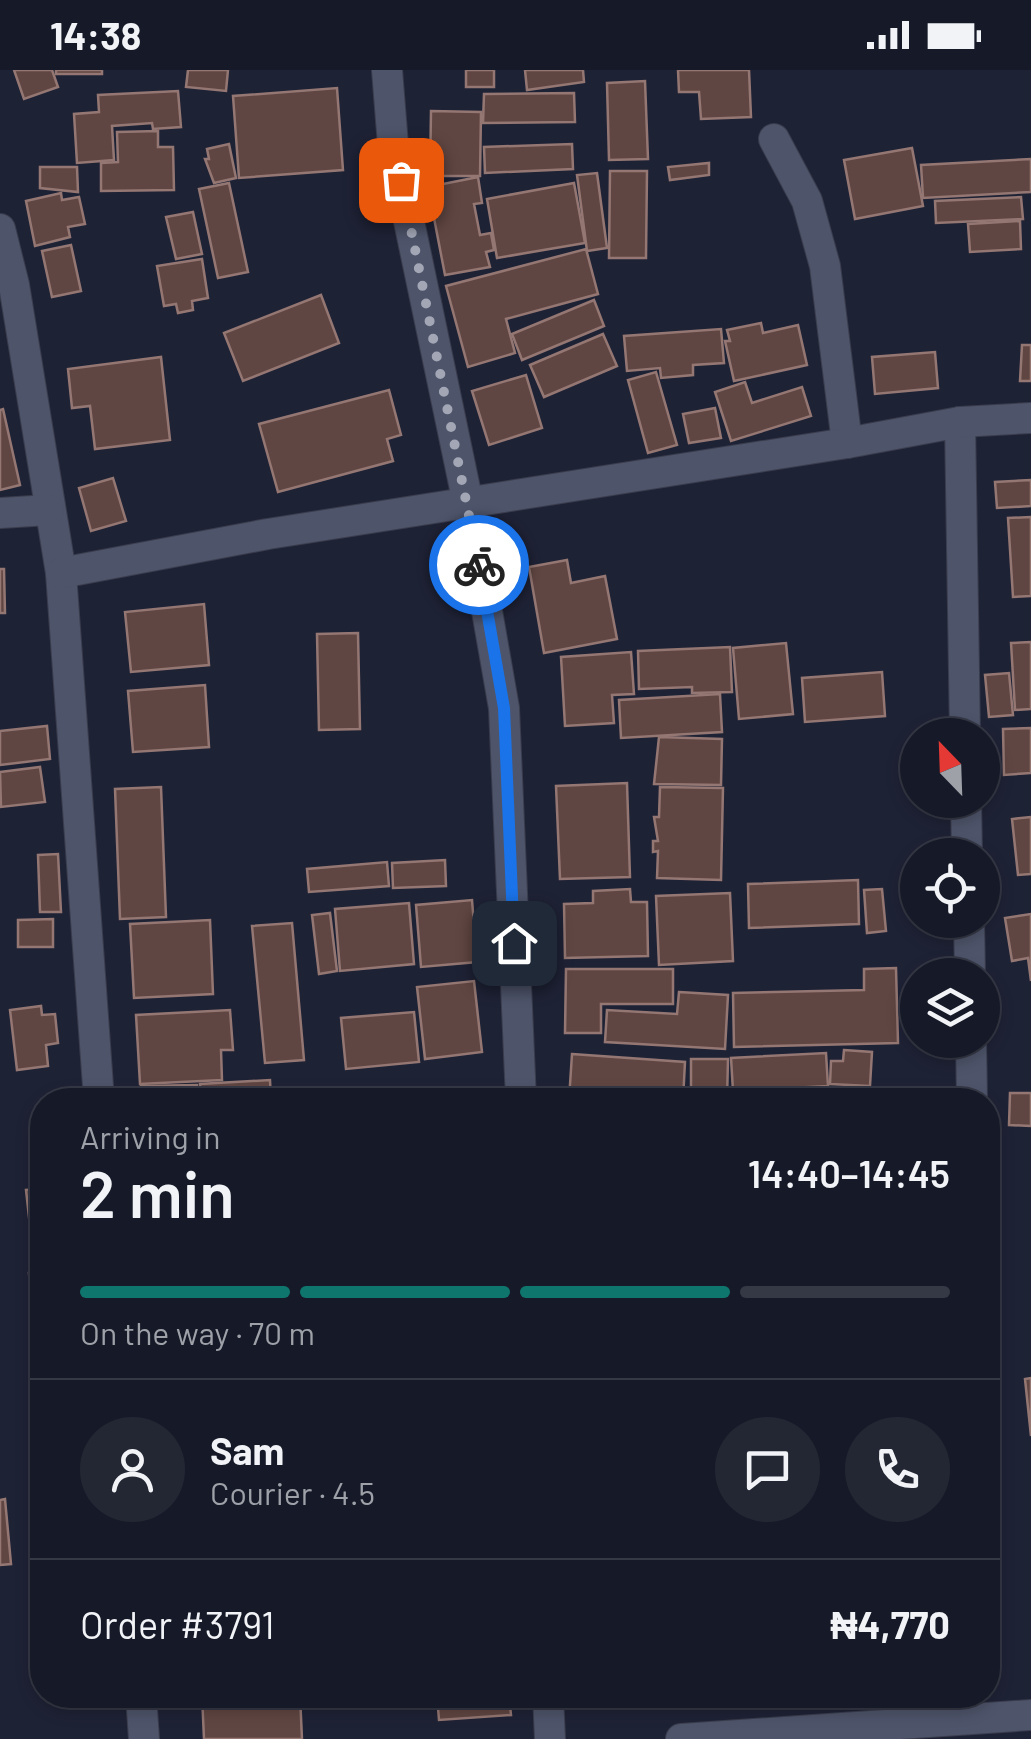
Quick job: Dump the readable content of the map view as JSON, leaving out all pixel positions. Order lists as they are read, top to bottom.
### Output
{
  "north": "top left",
  "page": {
    "status": "14:38",
    "heading": ["2 min", "Arriving in", "14:40–14:45"],
    "panel": [
      "Sam",
      "Courier · 4.5",
      "Order #3791",
      "₦4,770"
    ],
    "bar": "On the way · 70 m"
  }
}
